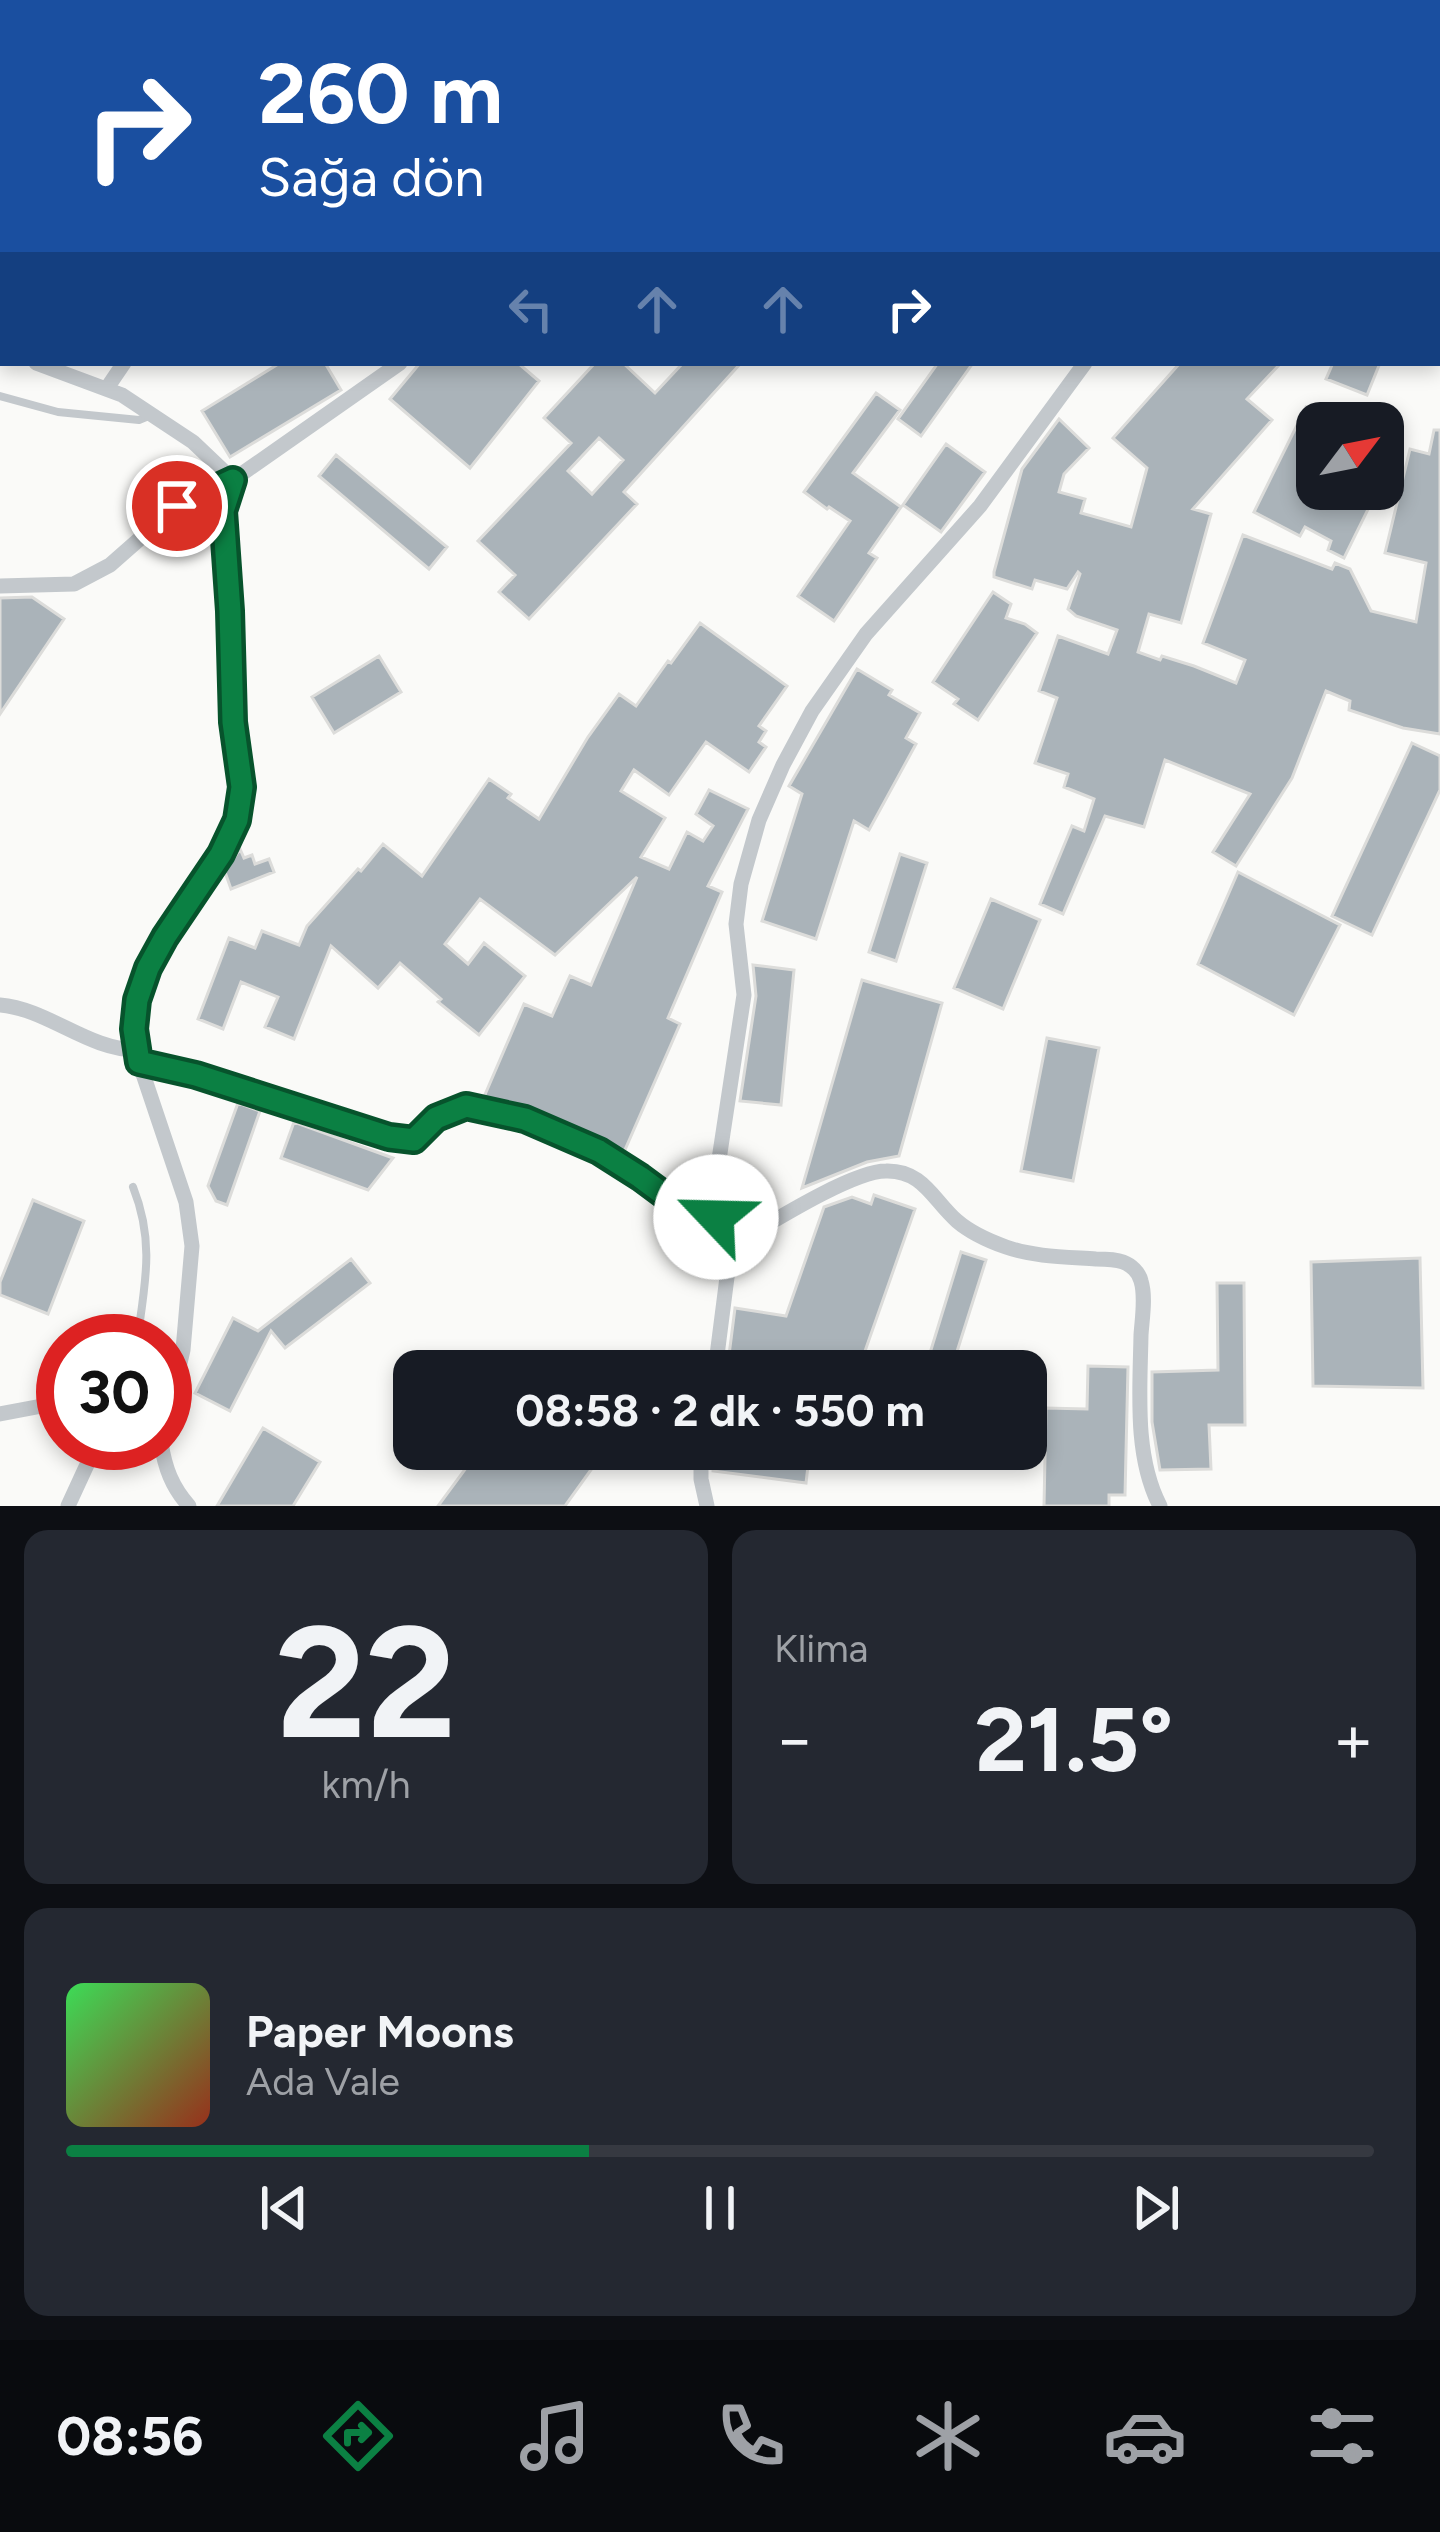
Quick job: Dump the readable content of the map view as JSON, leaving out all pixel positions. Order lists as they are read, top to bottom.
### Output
{
  "north": "top right",
  "page": {
    "turn": ["260 m", "Sağa dön"],
    "limit": "30",
    "trip": "08:58 · 2 dk · 550 m",
    "tile": [
      ["22", "km/h"],
      "Klima"
    ],
    "heat": ["−", "21.5°", "+"],
    "song": ["Paper Moons", "Ada Vale"],
    "tabs": "08:56"
  }
}
